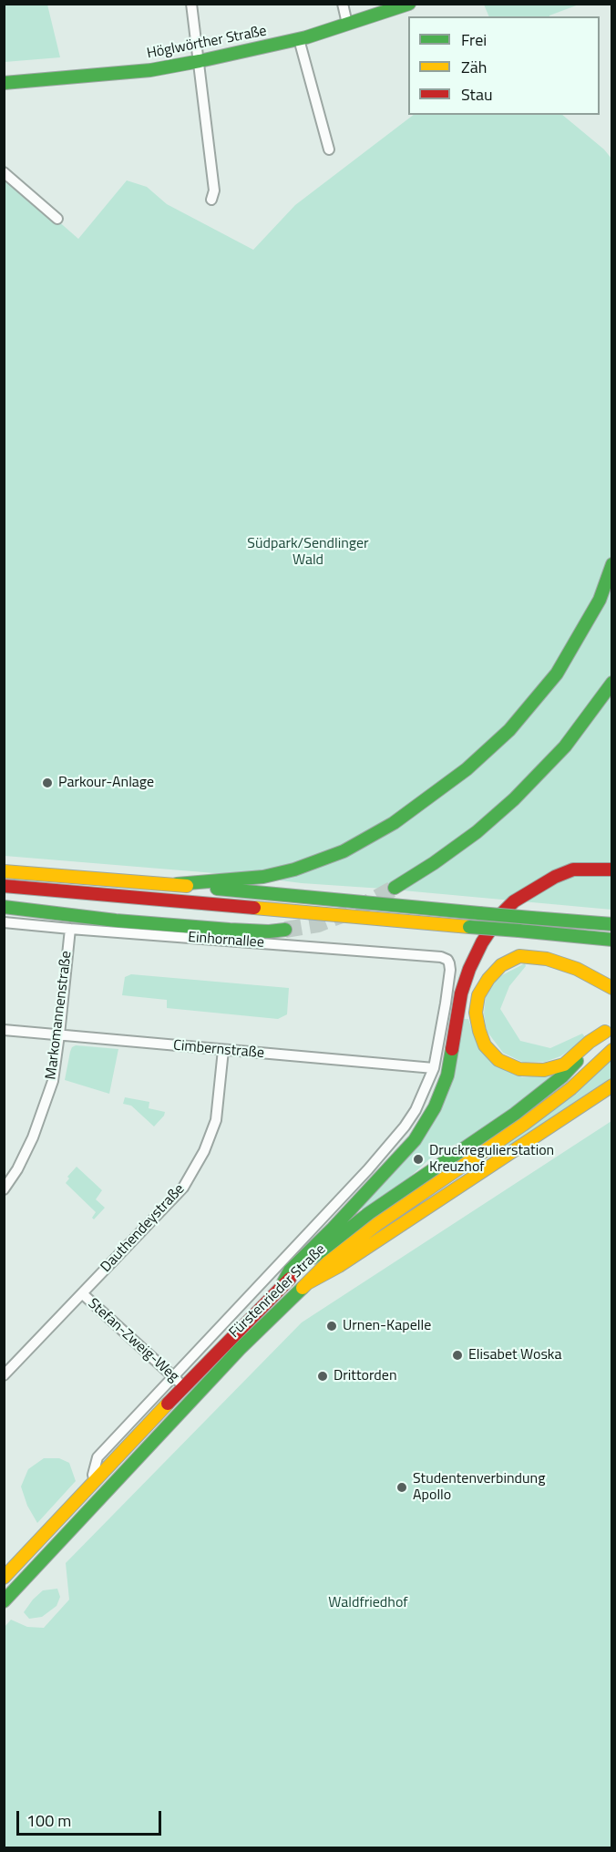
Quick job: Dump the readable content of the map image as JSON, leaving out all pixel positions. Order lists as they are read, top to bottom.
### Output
{
  "streets": {
    "main road": ["Höglwörther Straße", "Fürstenrieder Straße"],
    "street": [
      "Einhornallee",
      "Markomannenstraße",
      "Cimbernstraße",
      "Dauthendeystraße",
      "Stefan-Zweig-Weg"
    ]
  },
  "crossings": [
    ["Einhornallee", "Markomannenstraße"],
    ["Einhornallee", "Fürstenrieder Straße"],
    ["Markomannenstraße", "Cimbernstraße"],
    ["Cimbernstraße", "Dauthendeystraße"],
    ["Cimbernstraße", "Fürstenrieder Straße"],
    ["Dauthendeystraße", "Stefan-Zweig-Weg"],
    ["Fürstenrieder Straße", "Stefan-Zweig-Weg"]
  ],
  "parks": ["Südpark/Sendlinger Wald", "Waldfriedhof"],
  "places": [
    "Parkour-Anlage",
    "Druckregulierstation Kreuzhof",
    "Urnen-Kapelle",
    "Elisabet Woska",
    "Drittorden",
    "Studentenverbindung Apollo"
  ],
  "legend": ["Frei", "Zäh", "Stau"],
  "scale_bar": "100 m"
}
